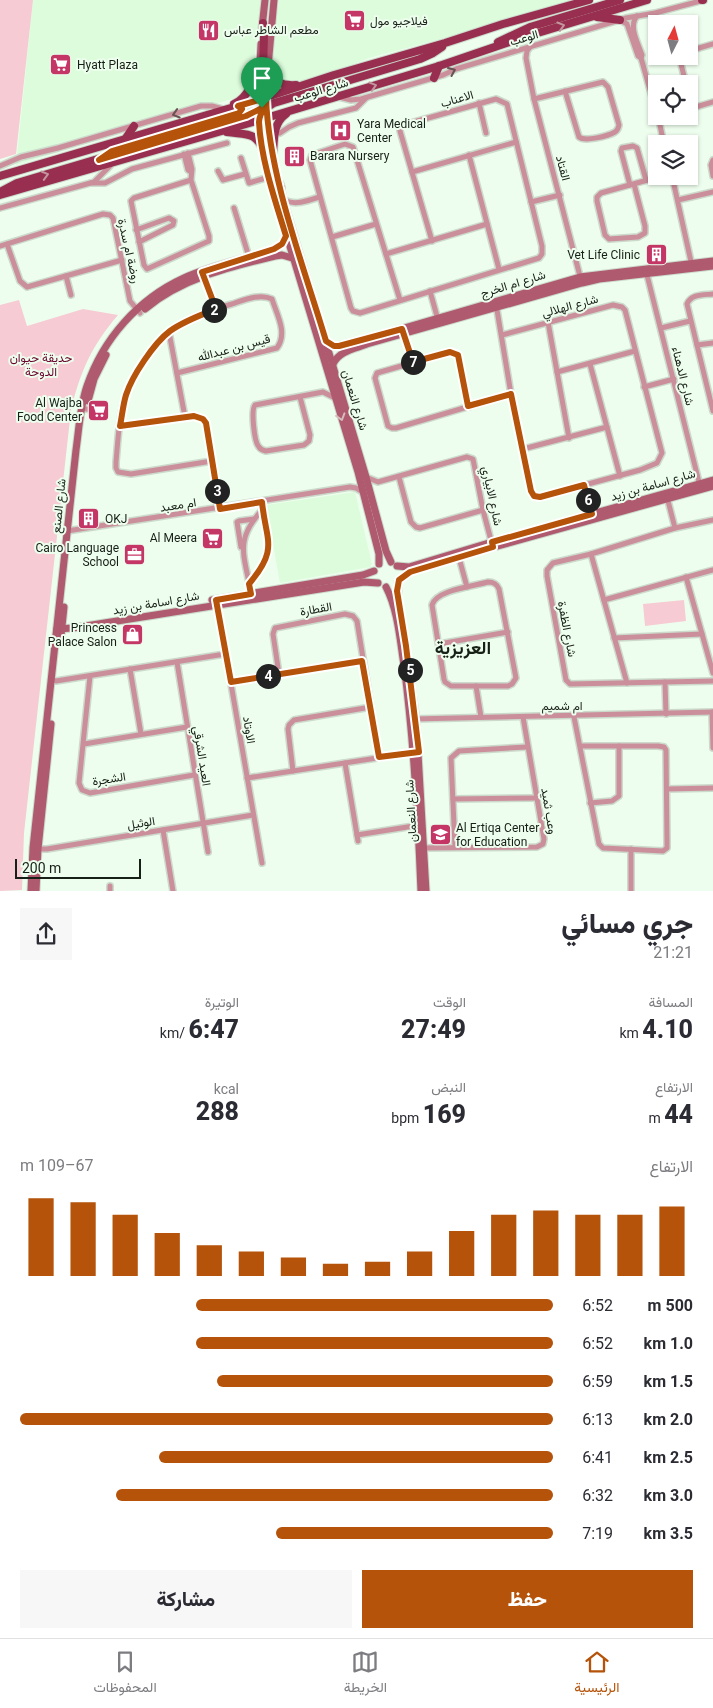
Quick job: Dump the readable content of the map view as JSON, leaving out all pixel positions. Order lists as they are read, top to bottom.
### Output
{
  "streets": {
    "main road": ["شارع الوعب"],
    "street": [
      "الوعب",
      "الاعناب",
      "القتاد",
      "روضة ام سدرة",
      "شارع ام الخرج",
      "شارع الهلالي",
      "قيس بن عبدالله",
      "شارع الدهناء",
      "شارع النعمان",
      "شارع اسامة بن زيد",
      "شارع الابياري",
      "ام معبد",
      "شارع الصنع",
      "القطارة",
      "شارع الظفرة",
      "ام شميم",
      "الاوتاد",
      "العيد الشرقي",
      "الشجرة",
      "وعب ثميد",
      "الوثيل"
    ]
  },
  "crossings": [
    ["الوعب", "شارع الوعب"],
    ["شارع الوعب", "شارع النعمان"],
    ["القتاد", "شارع ام الخرج"],
    ["روضة ام سدرة", "شارع الصنع"],
    ["شارع ام الخرج", "شارع الهلالي"],
    ["شارع ام الخرج", "شارع الدهناء"],
    ["شارع ام الخرج", "شارع النعمان"],
    ["شارع الدهناء", "شارع اسامة بن زيد"],
    ["شارع النعمان", "شارع اسامة بن زيد"],
    ["شارع النعمان", "شارع الصنع"],
    ["شارع النعمان", "ام شميم"],
    ["شارع النعمان", "وعب ثميد"],
    ["شارع اسامة بن زيد", "شارع الابياري"],
    ["شارع اسامة بن زيد", "شارع الصنع"],
    ["شارع اسامة بن زيد", "الاوتاد"],
    ["ام معبد", "شارع الصنع"],
    ["شارع الصنع", "الوثيل"],
    ["ام شميم", "وعب ثميد"],
    ["الاوتاد", "الوثيل"],
    ["العيد الشرقي", "الشجرة"],
    ["العيد الشرقي", "الوثيل"]
  ],
  "districts": ["العزيزية"],
  "parks": ["حديقة حيوان الدوحة"],
  "places": {
    "supermarket": [
      "فيلاجيو مول",
      "Hyatt Plaza",
      "Al Wajba Food Center",
      "Al Meera"
    ],
    "restaurant": ["مطعم الشاطر عباس"],
    "hospital": ["Yara Medical Center"],
    "building": ["Barara Nursery", "Vet Life Clinic", "OKJ"],
    "office": ["Cairo Language School"],
    "shop": ["Princess Palace Salon"],
    "school or university": ["Al Ertiqa Center for Education"]
  },
  "scale_bar": "200 m",
  "north": "top",
  "page": {
    "pins": [
      "2",
      "7",
      "3",
      "6",
      "5",
      "4"
    ],
    "scale": "200 m",
    "heading": ["جري مسائي", "21:21"],
    "stats": [
      ["المسافة", "4.10 km"],
      ["الوقت", "27:49"],
      ["الوتيرة", "6:47 /km"],
      ["الارتفاع", "44 m"],
      ["النبض", "169 bpm"],
      ["kcal", "288"]
    ],
    "chart": ["الارتفاع", "67–109 m"],
    "list": [
      {
        "name": "500 m",
        "note": "6:52"
      },
      {
        "name": "1.0 km",
        "note": "6:52"
      },
      {
        "name": "1.5 km",
        "note": "6:59"
      },
      {
        "name": "2.0 km",
        "note": "6:13"
      },
      {
        "name": "2.5 km",
        "note": "6:41"
      },
      {
        "name": "3.0 km",
        "note": "6:32"
      },
      {
        "name": "3.5 km",
        "note": "7:19"
      }
    ],
    "buttons": ["حفظ", "مشاركة"],
    "tabs": ["الرئيسية", "الخريطة", "المحفوظات"]
  }
}
